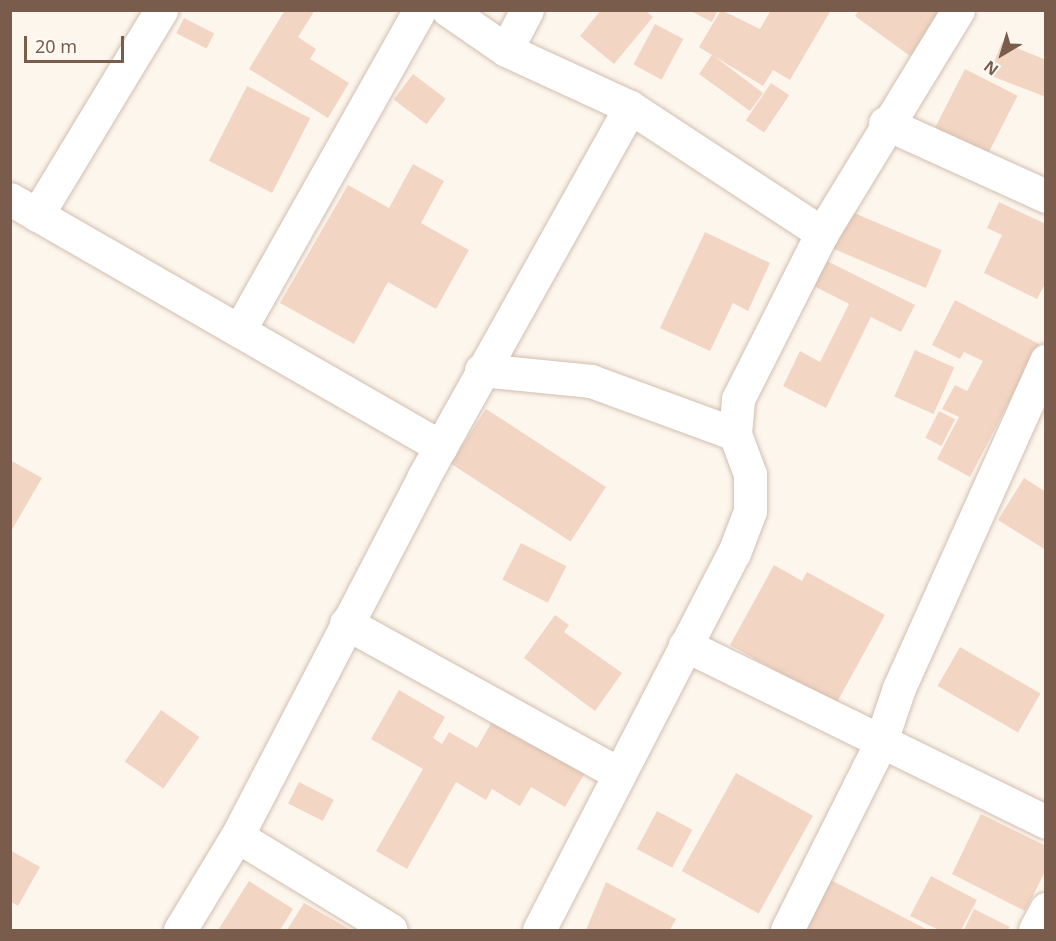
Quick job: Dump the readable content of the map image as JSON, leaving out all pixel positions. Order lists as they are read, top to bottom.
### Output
{
  "scale_bar": "20 m",
  "north": "bottom left"
}
